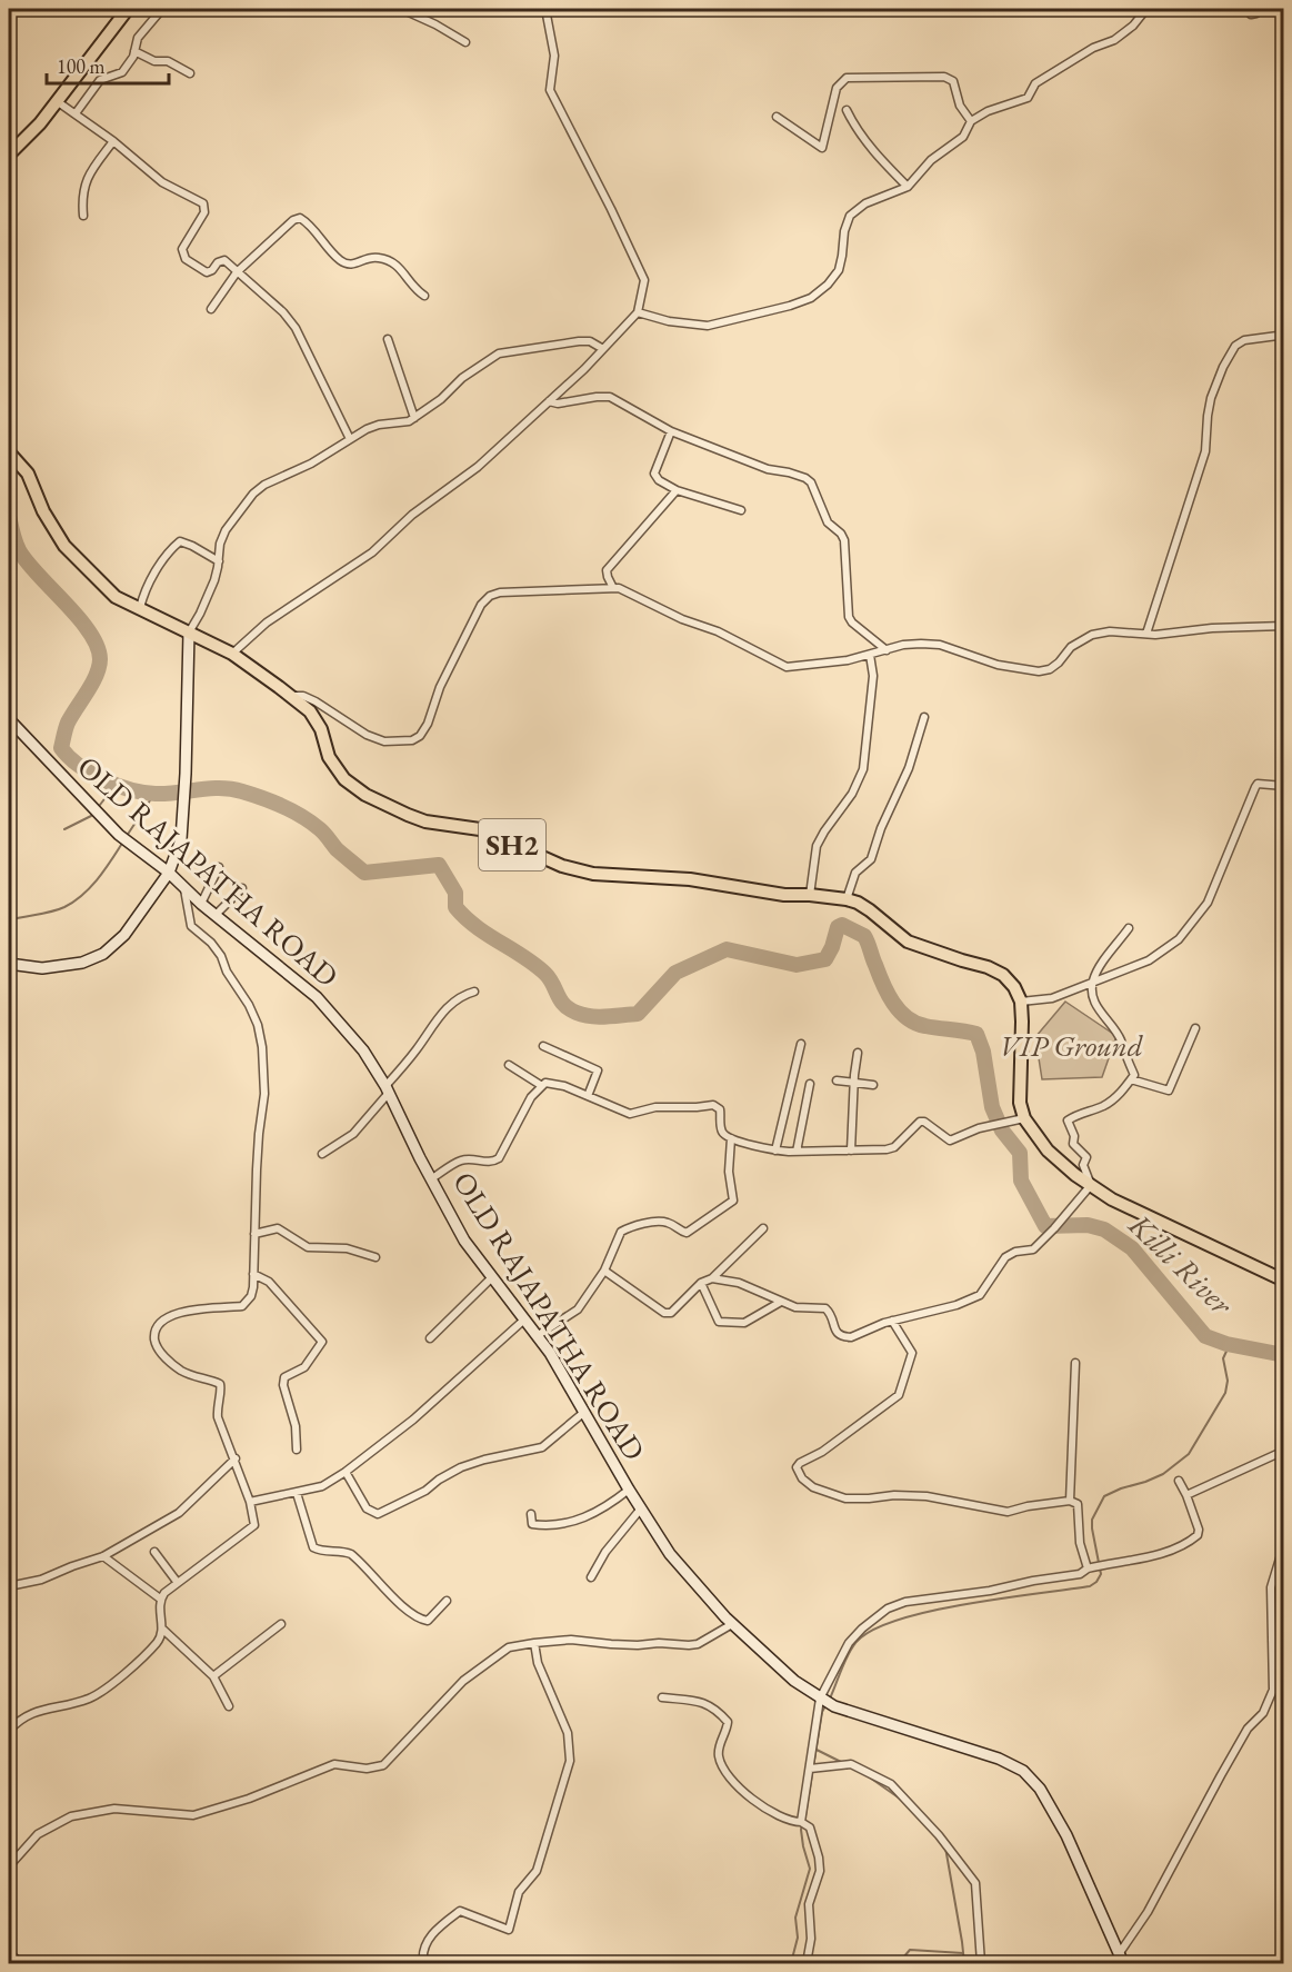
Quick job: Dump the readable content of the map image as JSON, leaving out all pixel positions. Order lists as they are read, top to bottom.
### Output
{
  "streets": {
    "main road": ["SH2", "OLD RAJAPATHA ROAD"]
  },
  "water": ["Killi River"],
  "parks": ["VIP Ground"],
  "scale_bar": "100 m"
}
